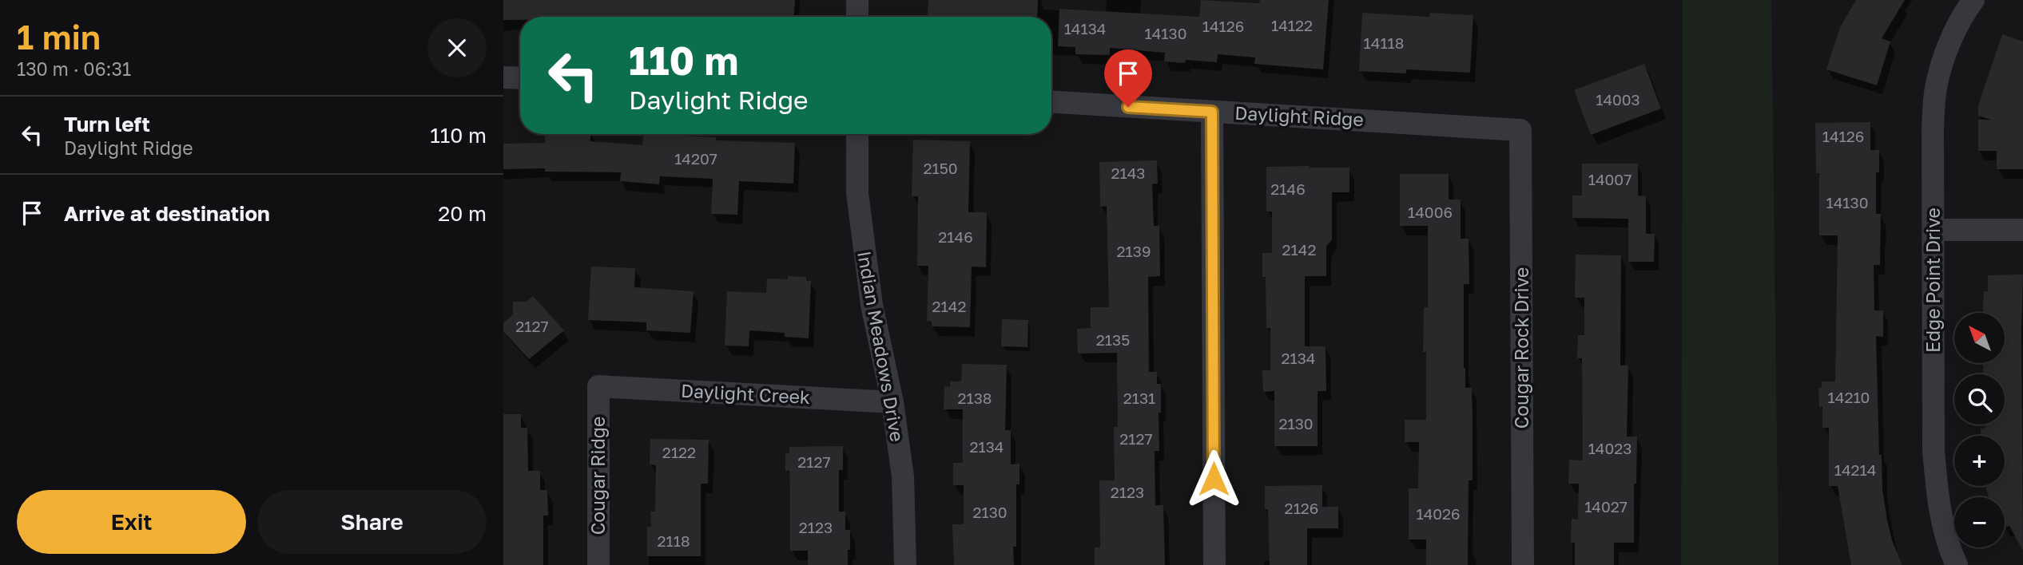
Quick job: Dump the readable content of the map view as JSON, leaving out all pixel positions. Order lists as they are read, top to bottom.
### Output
{
  "streets": {
    "street": [
      "Daylight Ridge",
      "Edge Point Drive",
      "Indian Meadows Drive",
      "Cougar Rock Drive",
      "Daylight Creek",
      "Cougar Ridge"
    ]
  },
  "crossings": [
    ["Daylight Ridge", "Cougar Rock Drive"],
    ["Indian Meadows Drive", "Daylight Creek"],
    ["Daylight Creek", "Cougar Ridge"]
  ],
  "house_numbers": [
    "14122",
    "14126",
    "14134",
    "14130",
    "14118",
    "14003",
    "14126",
    "14207",
    "2150",
    "2143",
    "14007",
    "2146",
    "14130",
    "14006",
    "2146",
    "2142",
    "2139",
    "2142",
    "2127",
    "2135",
    "2134",
    "14210",
    "2138",
    "2131",
    "2130",
    "2127",
    "2134",
    "14023",
    "2122",
    "2127",
    "14214",
    "2123",
    "14027",
    "2126",
    "2130",
    "14026",
    "2123",
    "2118"
  ],
  "north": "top left",
  "page": {
    "heading": ["1 min", "130 m · 06:31"],
    "turn": ["110 m", "Daylight Ridge"],
    "list": [
      {
        "name": "Turn left",
        "note": "Daylight Ridge",
        "value": "110 m"
      },
      {
        "name": "Arrive at destination",
        "value": "20 m"
      }
    ],
    "map_buttons": ["+", "−"],
    "buttons": ["Exit", "Share"]
  }
}
